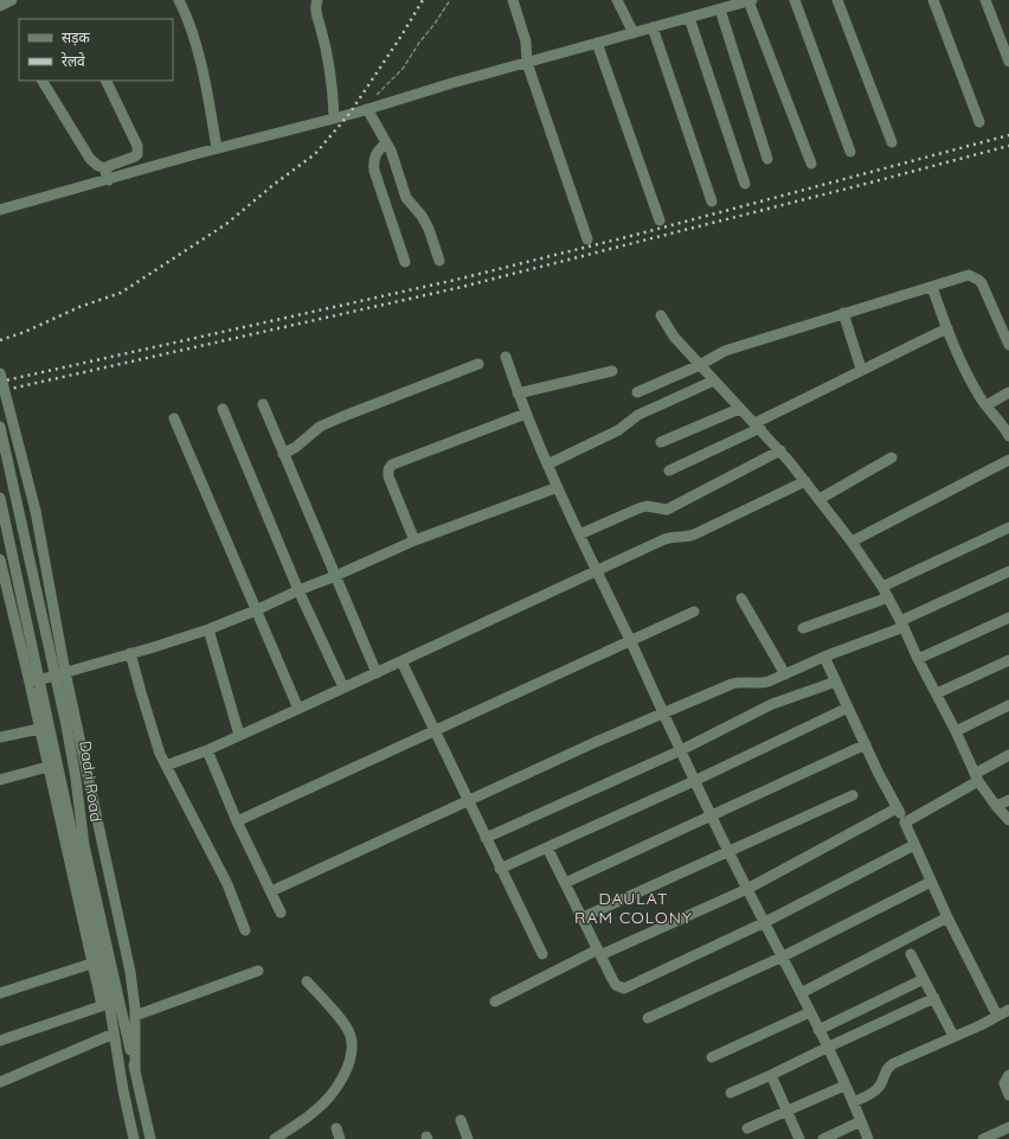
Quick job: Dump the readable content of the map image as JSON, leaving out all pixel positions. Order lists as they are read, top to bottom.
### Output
{
  "streets": {
    "street": ["Dadri Road"]
  },
  "districts": ["DAULAT RAM COLONY"],
  "legend": ["सड़क", "रेलवे"]
}
